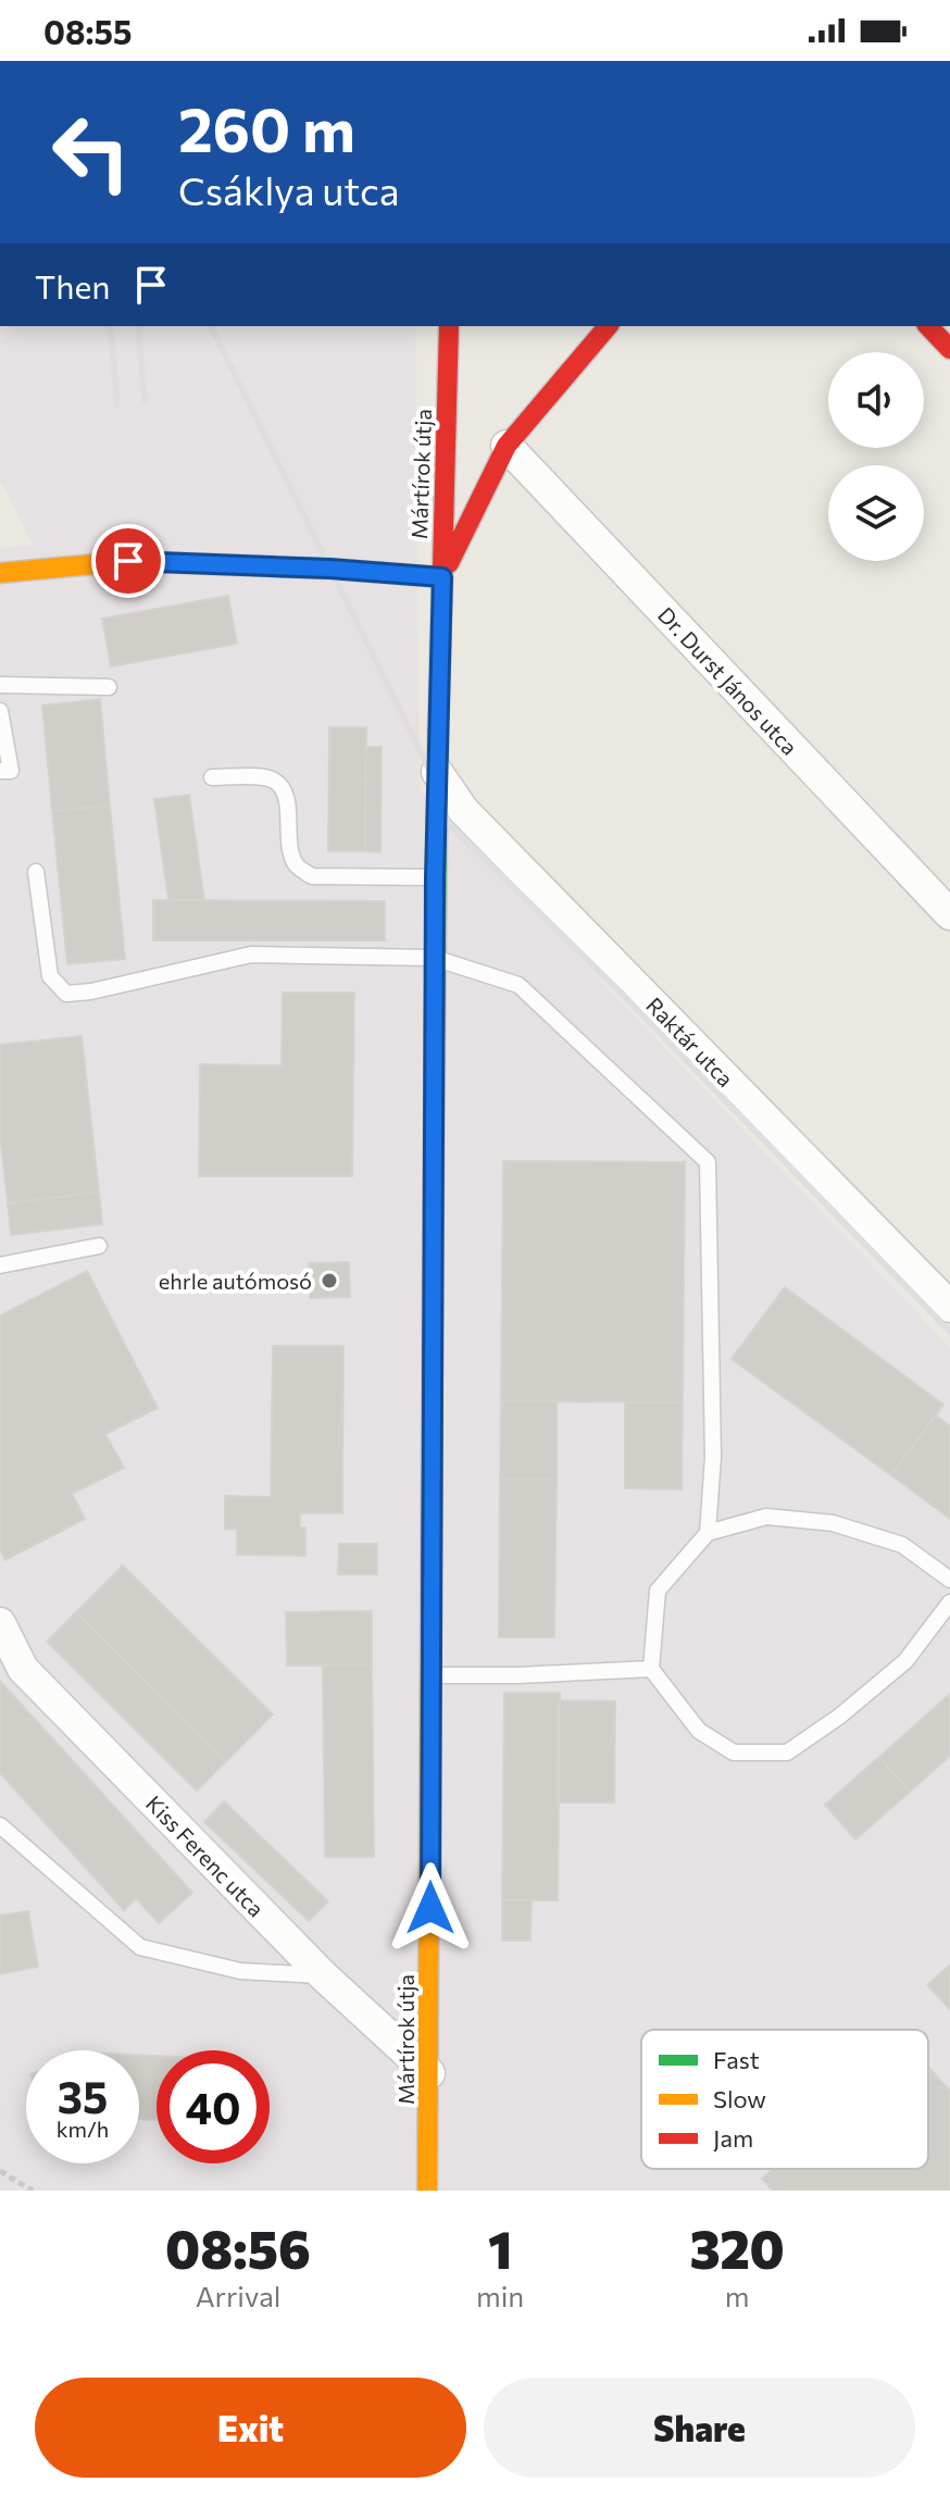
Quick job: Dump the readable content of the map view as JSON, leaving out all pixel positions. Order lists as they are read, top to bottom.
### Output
{
  "streets": {
    "street": [
      "Mártírok útja",
      "Dr. Durst János utca",
      "Raktár utca",
      "Kiss Ferenc utca"
    ]
  },
  "crossings": [
    ["Mártírok útja", "Raktár utca"],
    ["Mártírok útja", "Kiss Ferenc utca"]
  ],
  "places": ["ehrle autómosó"],
  "legend": ["Fast", "Slow", "Jam"],
  "page": {
    "status": "08:55",
    "turn": ["260 m", "Csáklya utca"],
    "then": "Then",
    "speed": "35 km/h",
    "limit": "40",
    "eta": [
      "08:56",
      "Arrival",
      "1",
      "min",
      "320",
      "m"
    ],
    "buttons": ["Exit", "Share"]
  }
}
